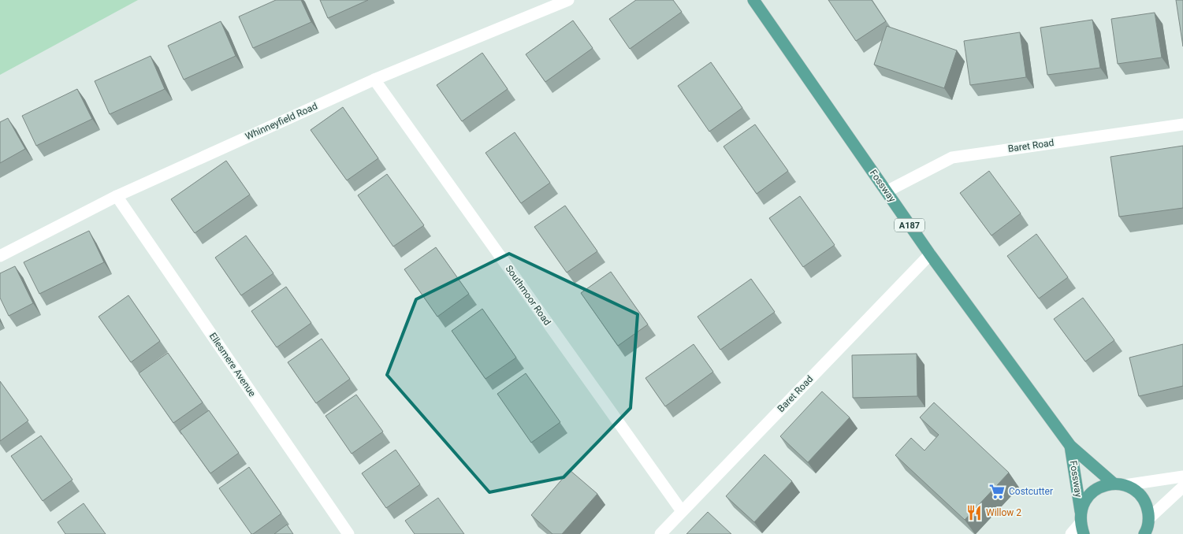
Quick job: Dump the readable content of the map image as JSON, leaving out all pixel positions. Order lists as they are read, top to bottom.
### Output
{
  "streets": {
    "main road": ["Fossway", "A187"],
    "street": [
      "Whinneyfield Road",
      "Baret Road",
      "Southmoor Road",
      "Ellesmere Avenue"
    ]
  },
  "crossings": [
    ["Whinneyfield Road", "Southmoor Road"],
    ["Whinneyfield Road", "Ellesmere Avenue"],
    ["Baret Road", "Fossway"],
    ["Baret Road", "Southmoor Road"]
  ],
  "places": {
    "supermarket": ["Costcutter"],
    "restaurant": ["Willow 2"]
  }
}
